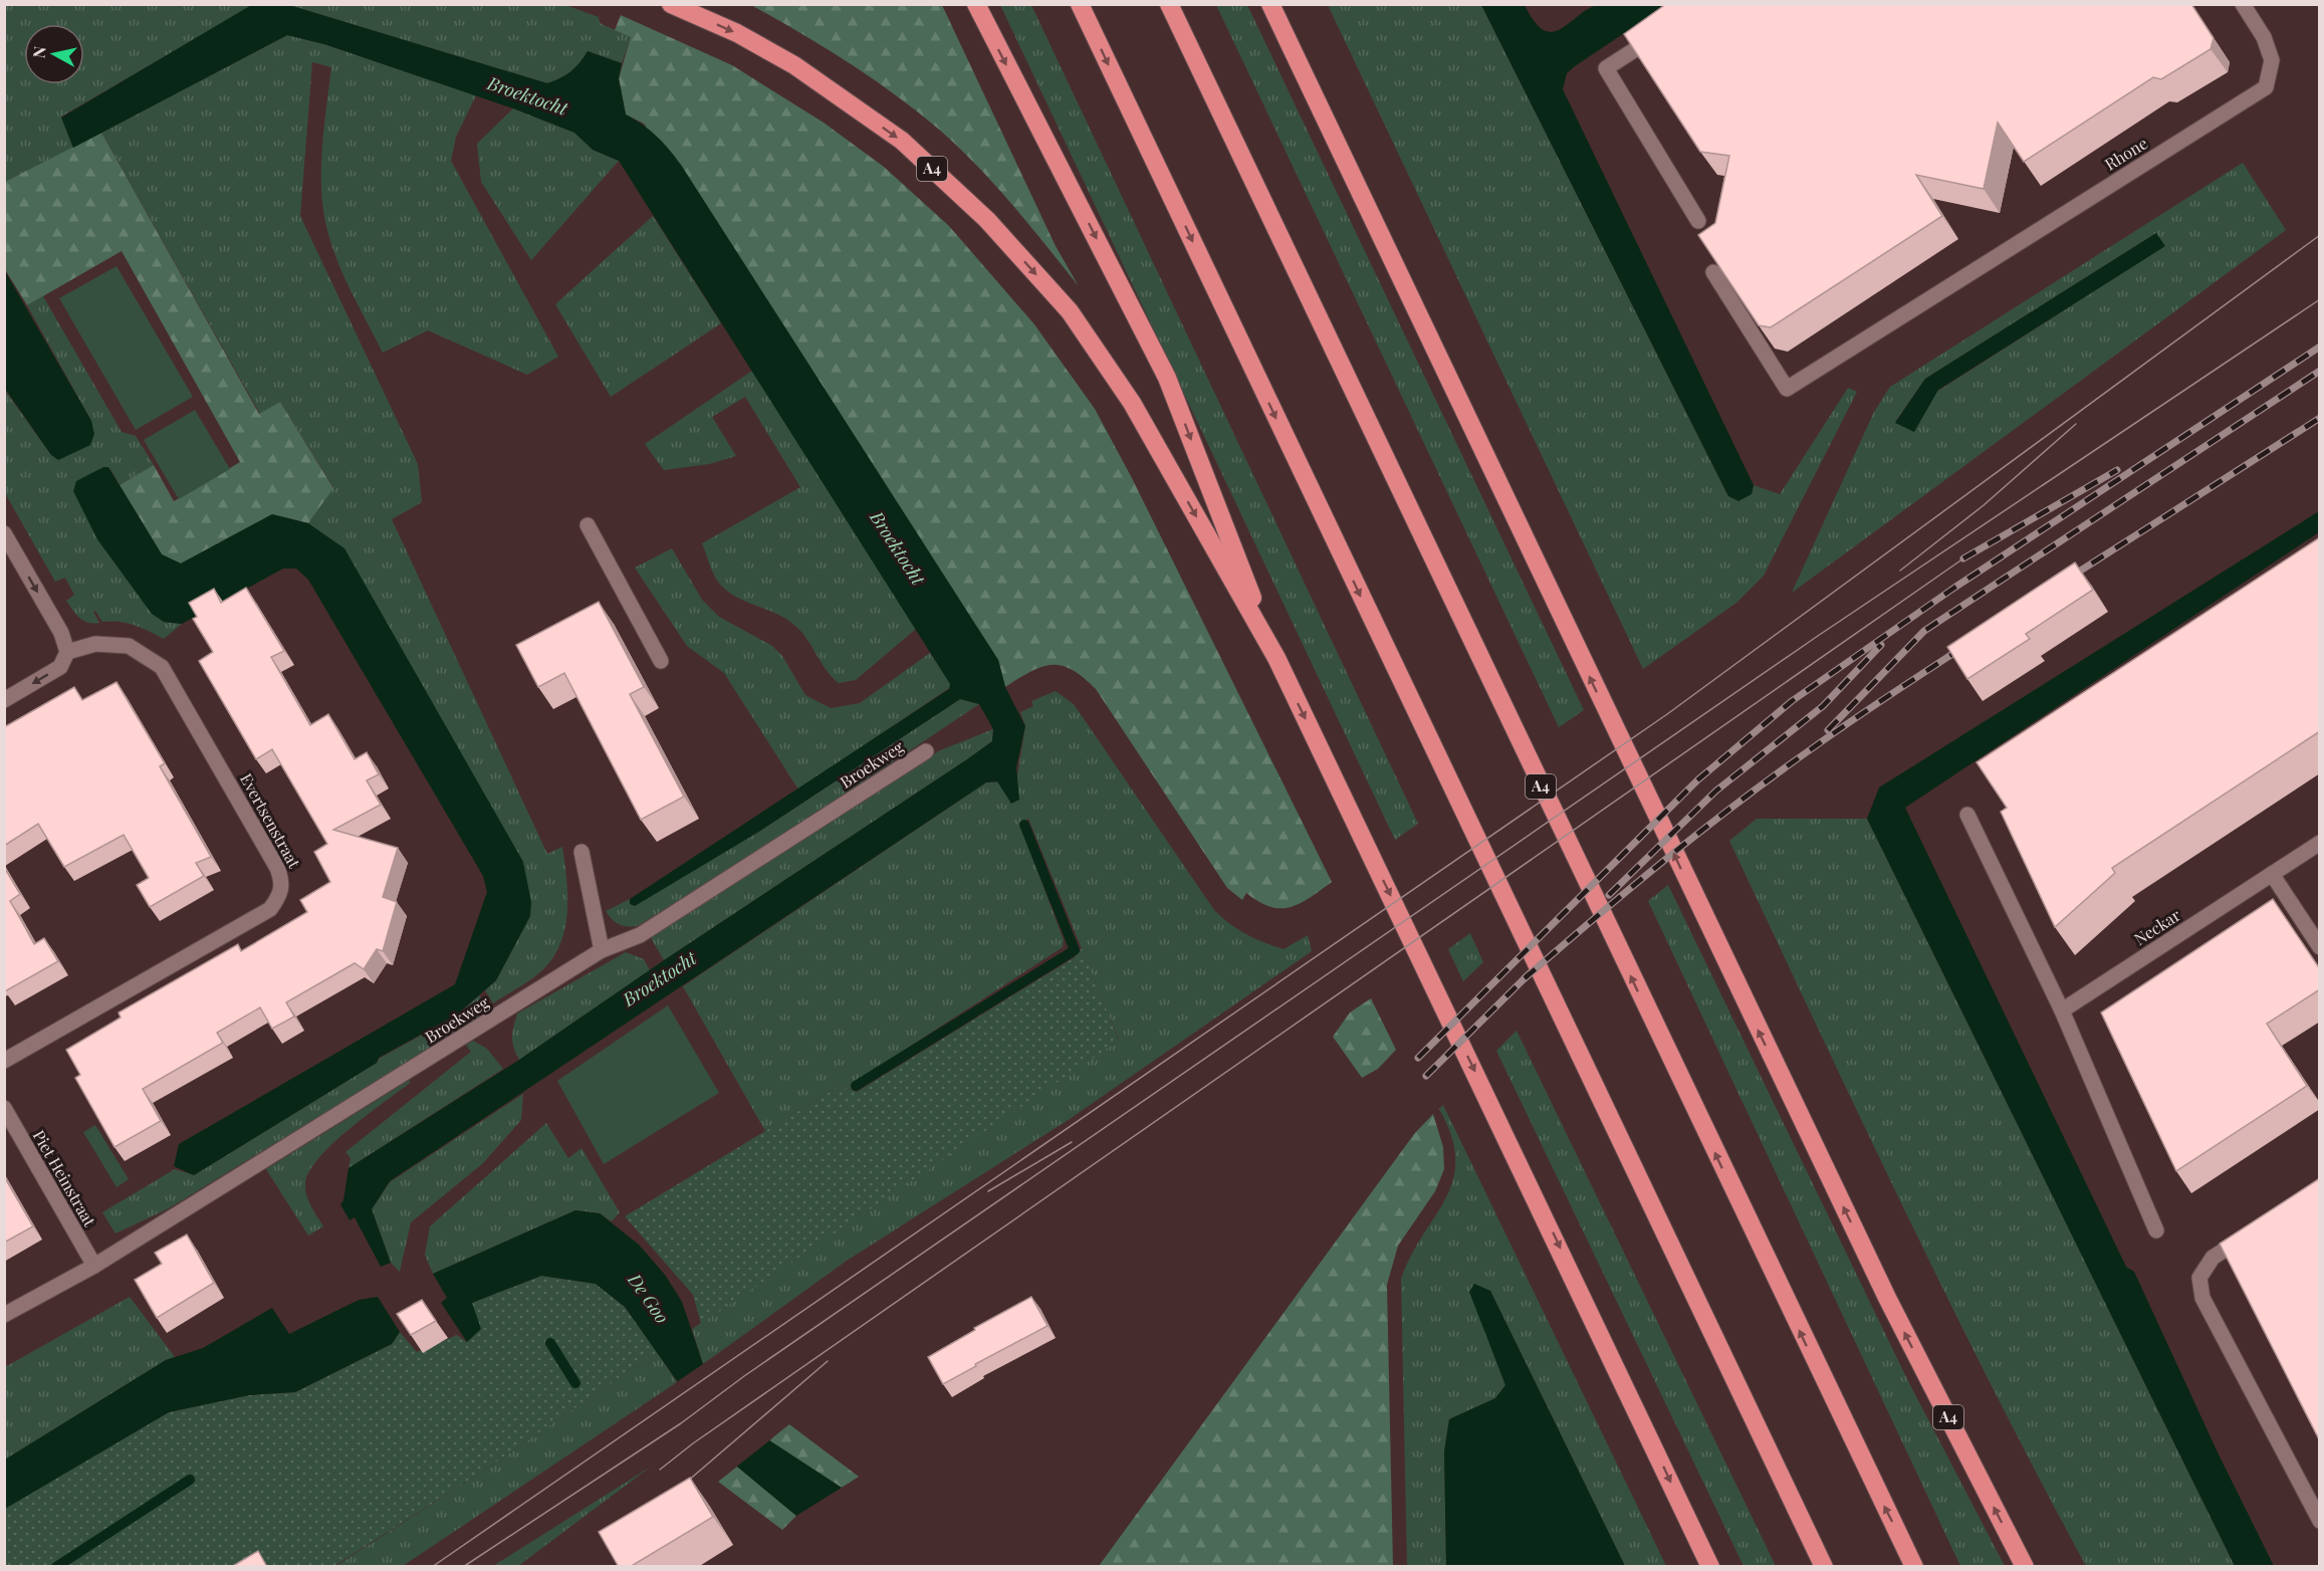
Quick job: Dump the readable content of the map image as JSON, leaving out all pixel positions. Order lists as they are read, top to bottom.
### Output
{
  "streets": {
    "highway": ["A4"],
    "street": [
      "Rhone",
      "Broekweg",
      "Evertsenstraat",
      "Neckar",
      "Piet Heinstraat"
    ]
  },
  "crossings": [
    ["Broekweg", "Piet Heinstraat"]
  ],
  "water": ["Broektocht", "De Goo"],
  "north": "left"
}
